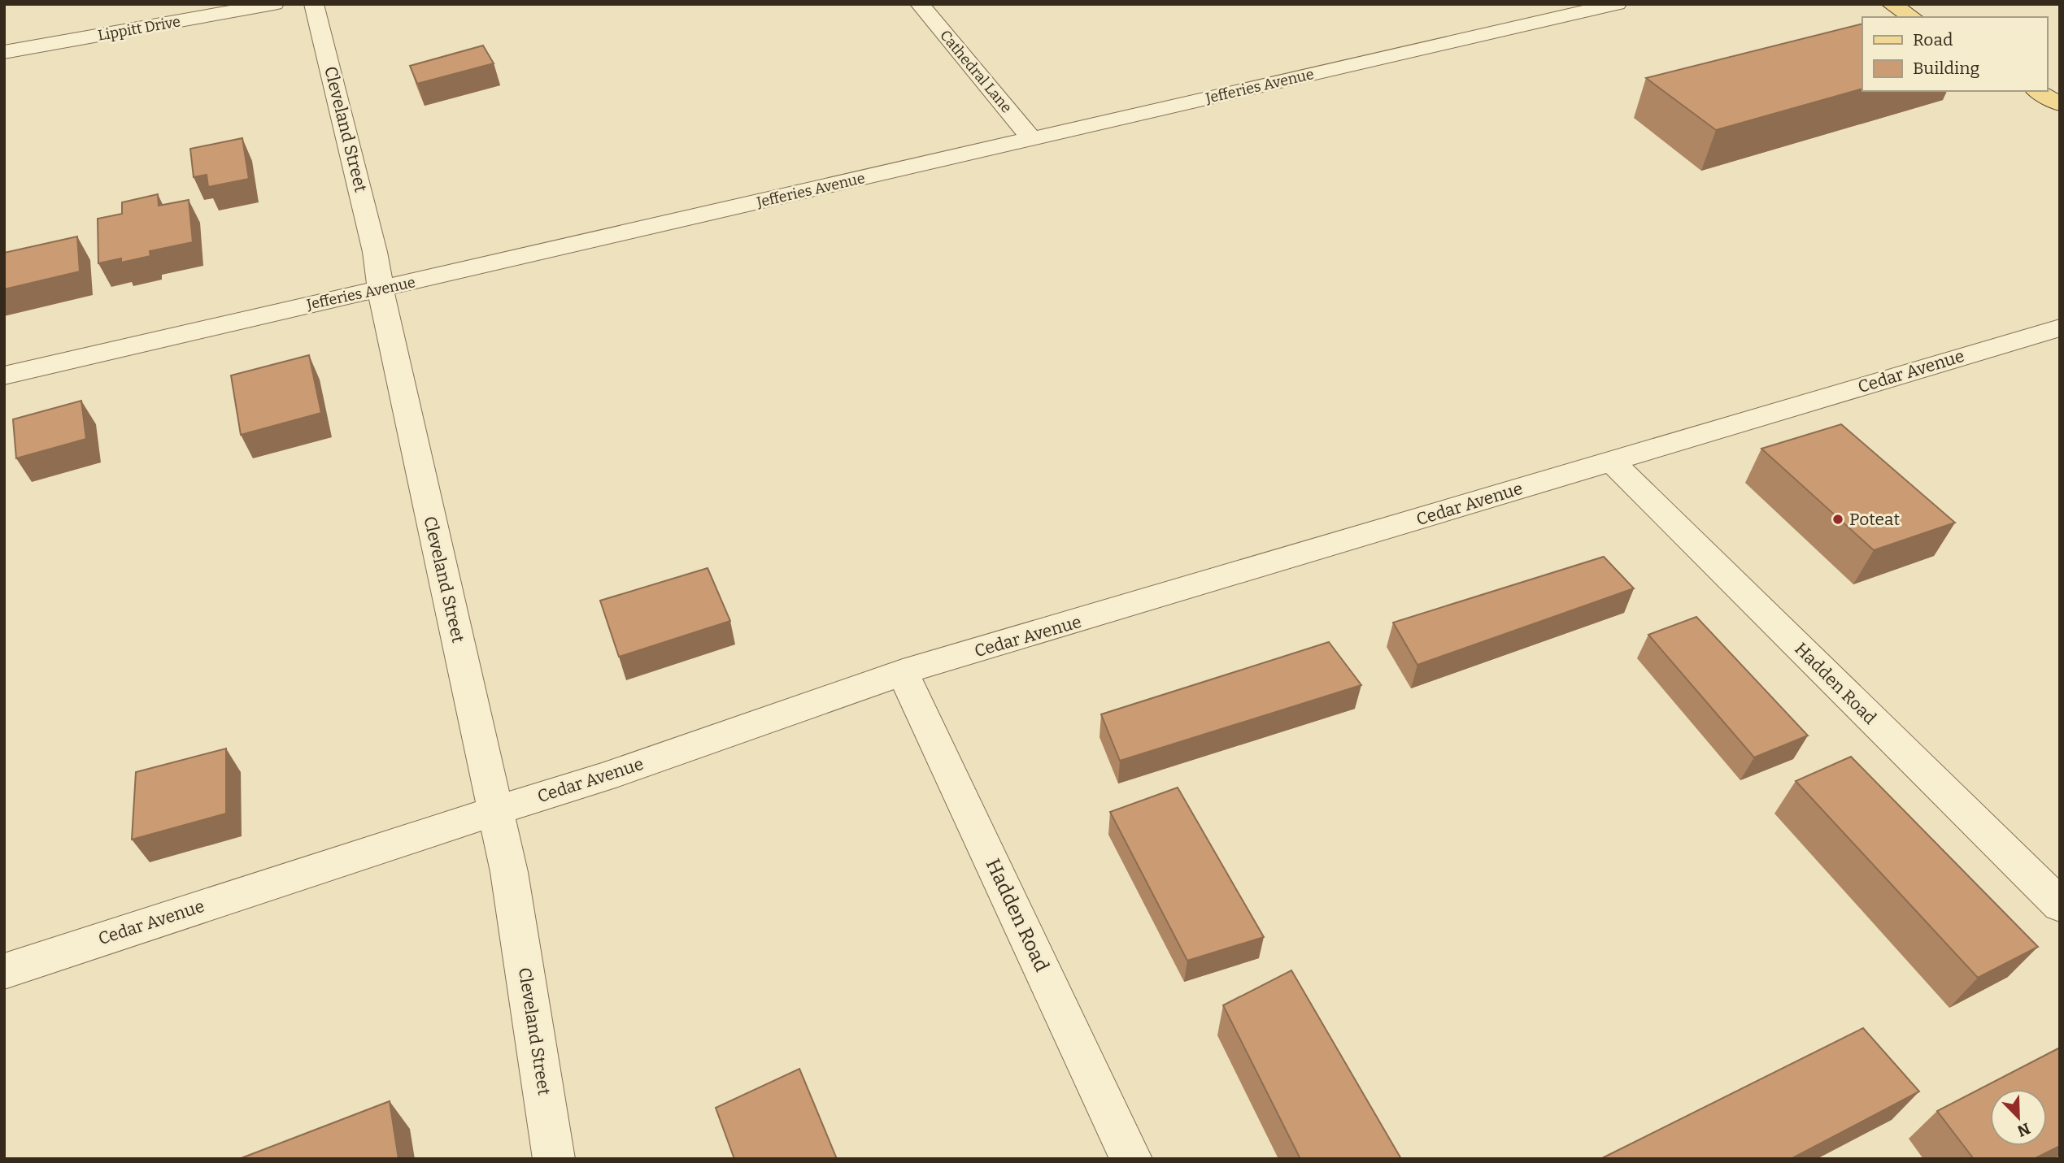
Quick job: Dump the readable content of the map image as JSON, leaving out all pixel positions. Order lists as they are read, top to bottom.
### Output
{
  "streets": {
    "street": [
      "Lippitt Drive",
      "Cathedral Lane",
      "Jefferies Avenue",
      "Cleveland Street",
      "Cedar Avenue",
      "Hadden Road"
    ]
  },
  "crossings": [
    ["Cathedral Lane", "Jefferies Avenue"],
    ["Jefferies Avenue", "Cleveland Street"],
    ["Cleveland Street", "Cedar Avenue"],
    ["Cedar Avenue", "Hadden Road"]
  ],
  "places": ["Poteat"],
  "legend": ["Road", "Building"],
  "north": "bottom right"
}
